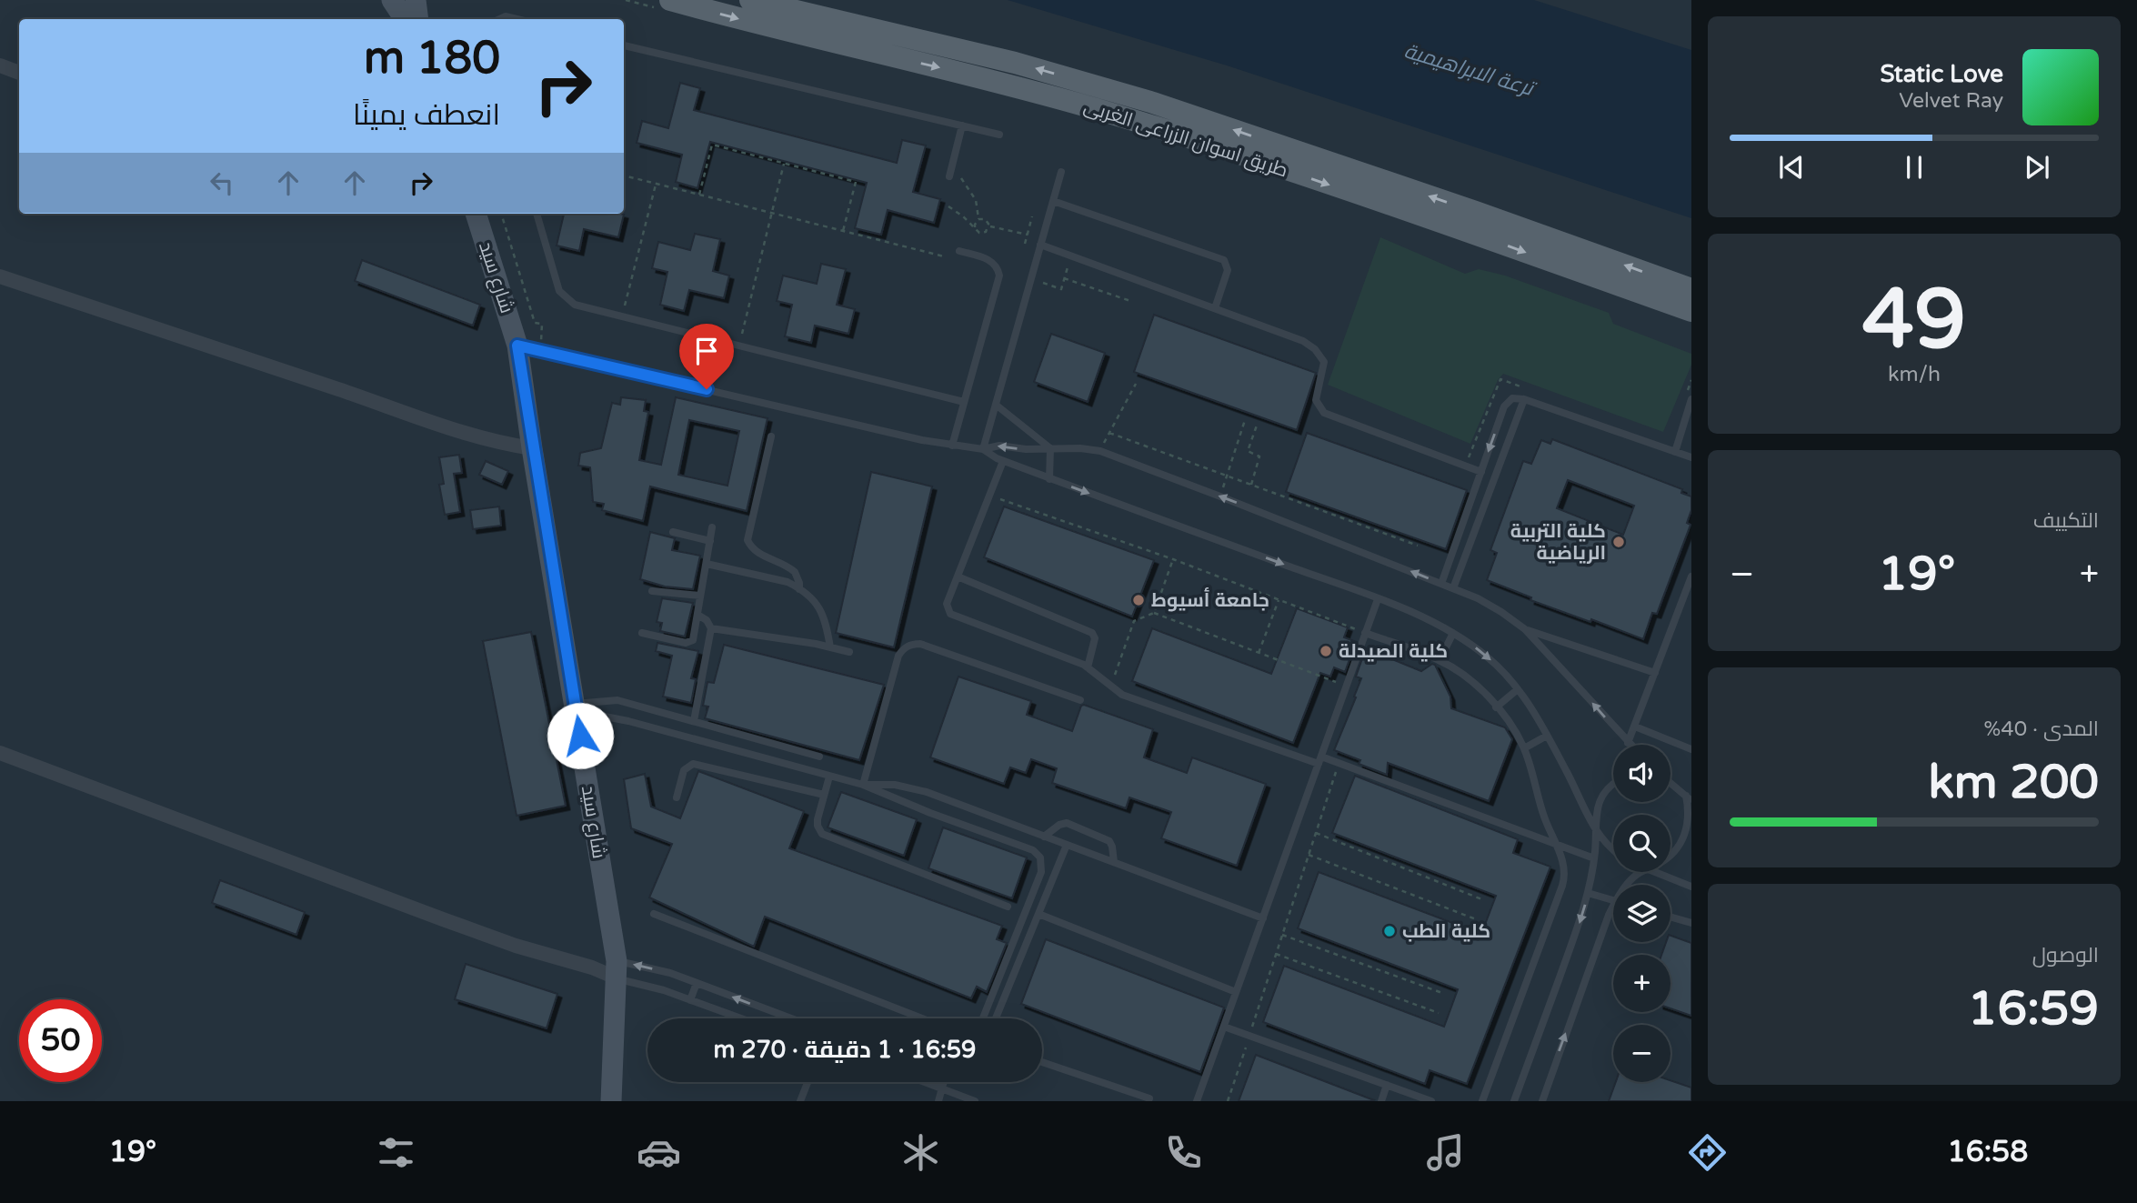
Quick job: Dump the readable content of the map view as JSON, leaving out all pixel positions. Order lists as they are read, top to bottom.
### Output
{
  "streets": {
    "main road": ["طريق اسوان الزراعى الغربى", "شارع سيد"]
  },
  "water": ["ترعة الابراهيمية"],
  "places": [
    "كلية التربية الرياضية",
    "جامعة أسيوط",
    "كلية الصيدلة",
    "كلية الطب"
  ],
  "page": {
    "turn": ["180 m", "انعطف يمينًا"],
    "song": ["Static Love", "Velvet Ray"],
    "tile": [
      ["49", "km/h"],
      "التكييف",
      ["المدى · 40%", "200 km"],
      ["الوصول", "16:59"]
    ],
    "heat": ["−", "19°", "+"],
    "map_buttons": ["+", "−"],
    "limit": "50",
    "trip": "16:59 · 1 دقيقة · 270 m",
    "tabs": ["16:58", "19°"]
  }
}
